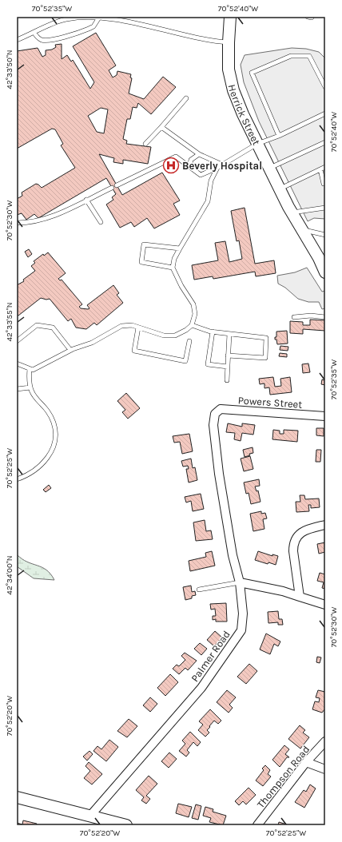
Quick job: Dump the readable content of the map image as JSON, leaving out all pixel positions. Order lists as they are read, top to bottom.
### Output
{
  "streets": {
    "street": [
      "Herrick Street",
      "Powers Street",
      "Palmer Road",
      "Thompson Road"
    ]
  },
  "crossings": [
    ["Powers Street", "Palmer Road"]
  ],
  "places": {
    "hospital": ["Beverly Hospital"]
  },
  "coordinates": [
    "70°52'35\"W",
    "70°52'40\"W",
    "42°33'50\"N",
    "70°52'30\"W",
    "42°33'55\"N",
    "70°52'25\"W",
    "42°34'00\"N",
    "70°52'20\"W"
  ]
}
